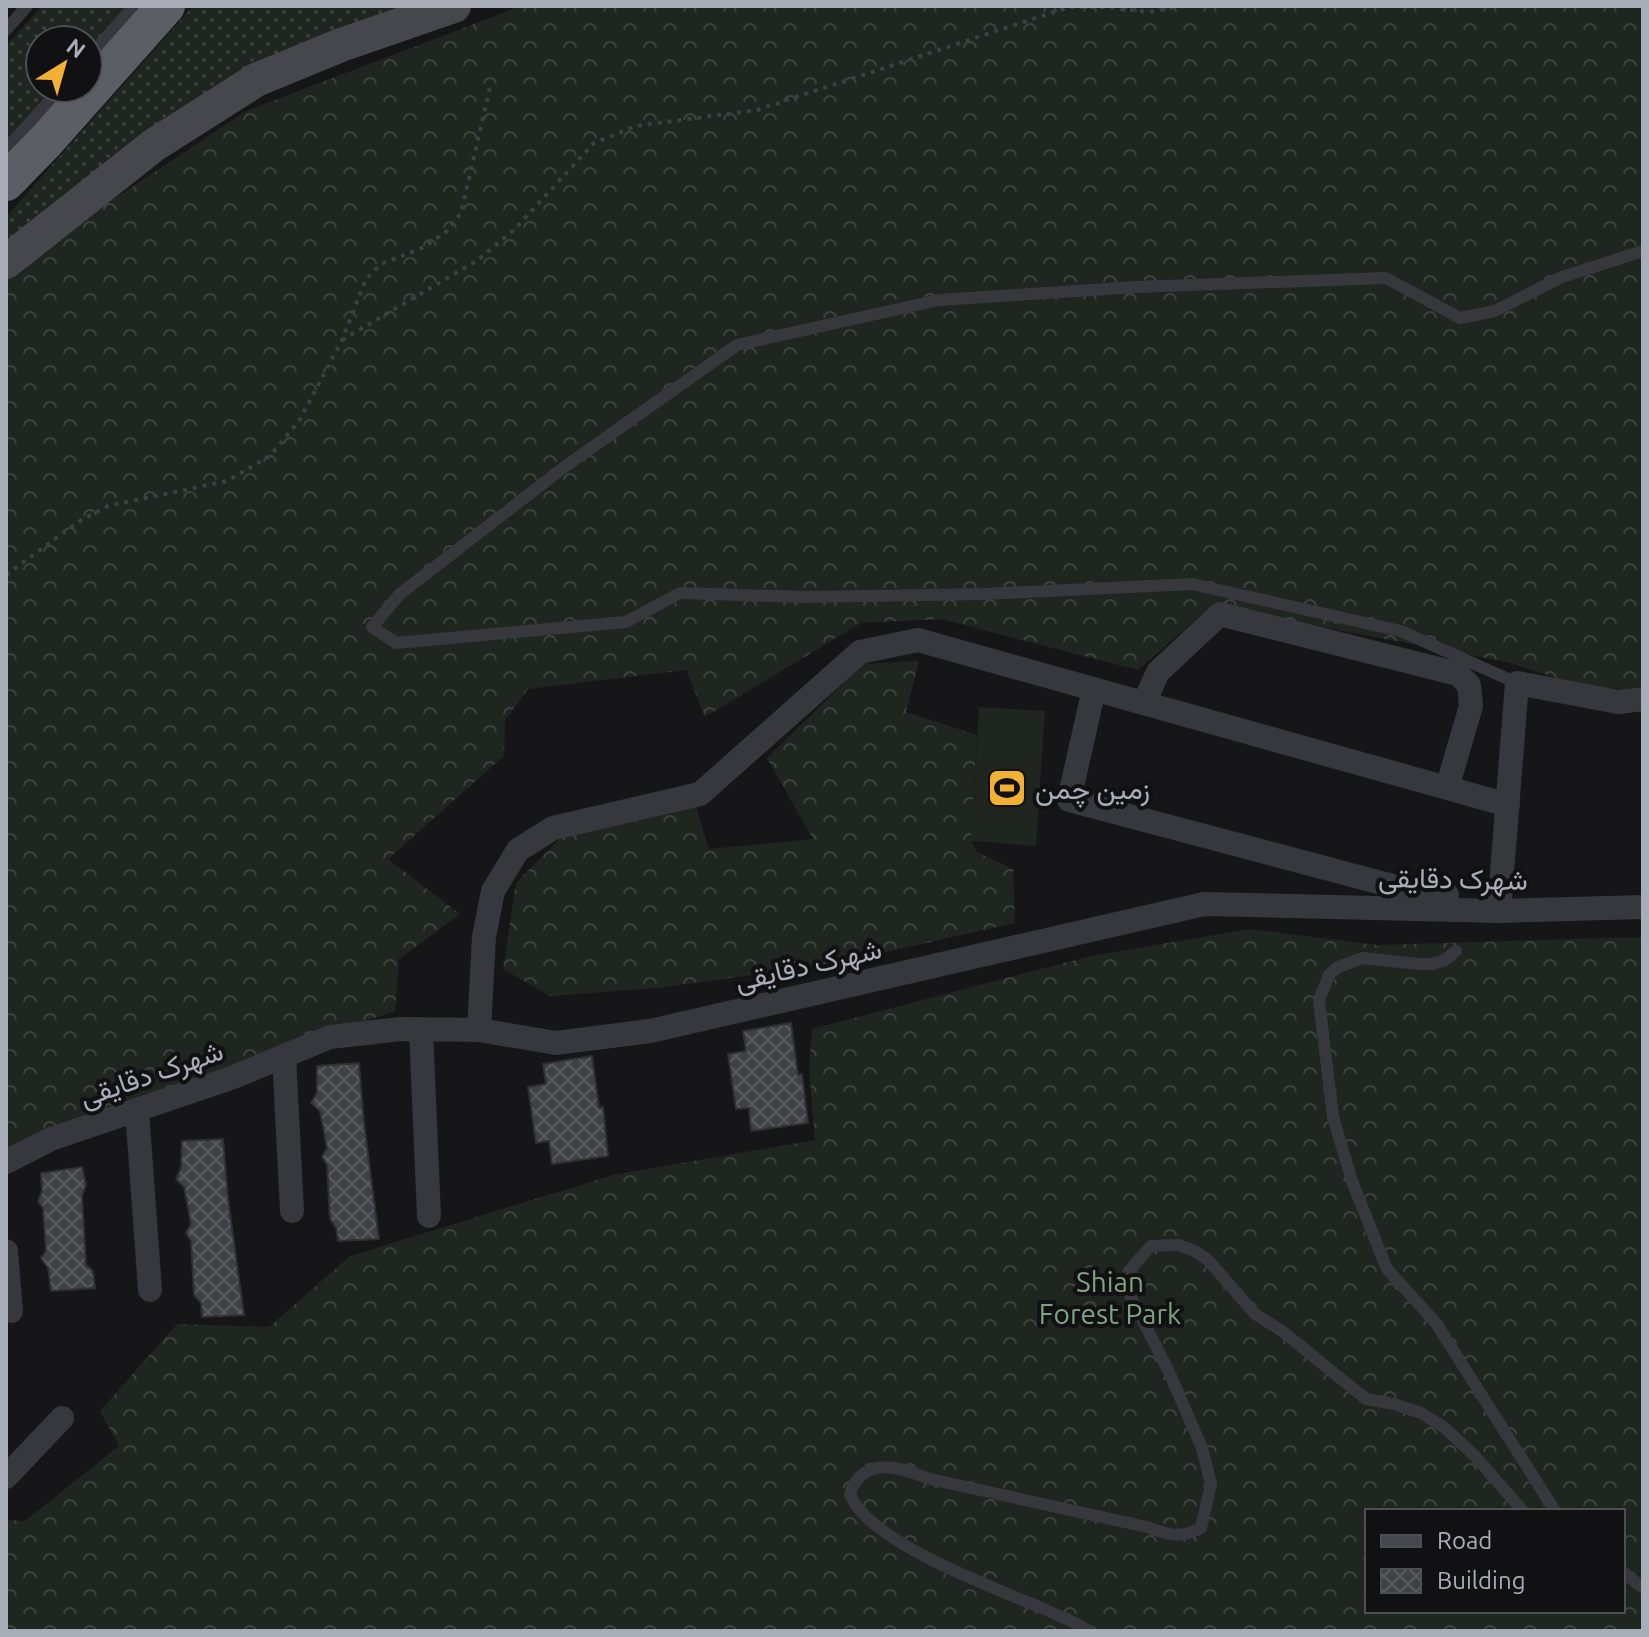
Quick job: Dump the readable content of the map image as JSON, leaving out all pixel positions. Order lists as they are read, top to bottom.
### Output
{
  "streets": {
    "street": ["شهرک دقایقی"]
  },
  "parks": ["Shian Forest Park"],
  "places": {
    "sports": ["زمین چمن"]
  },
  "legend": ["Road", "Building"],
  "north": "top right"
}
